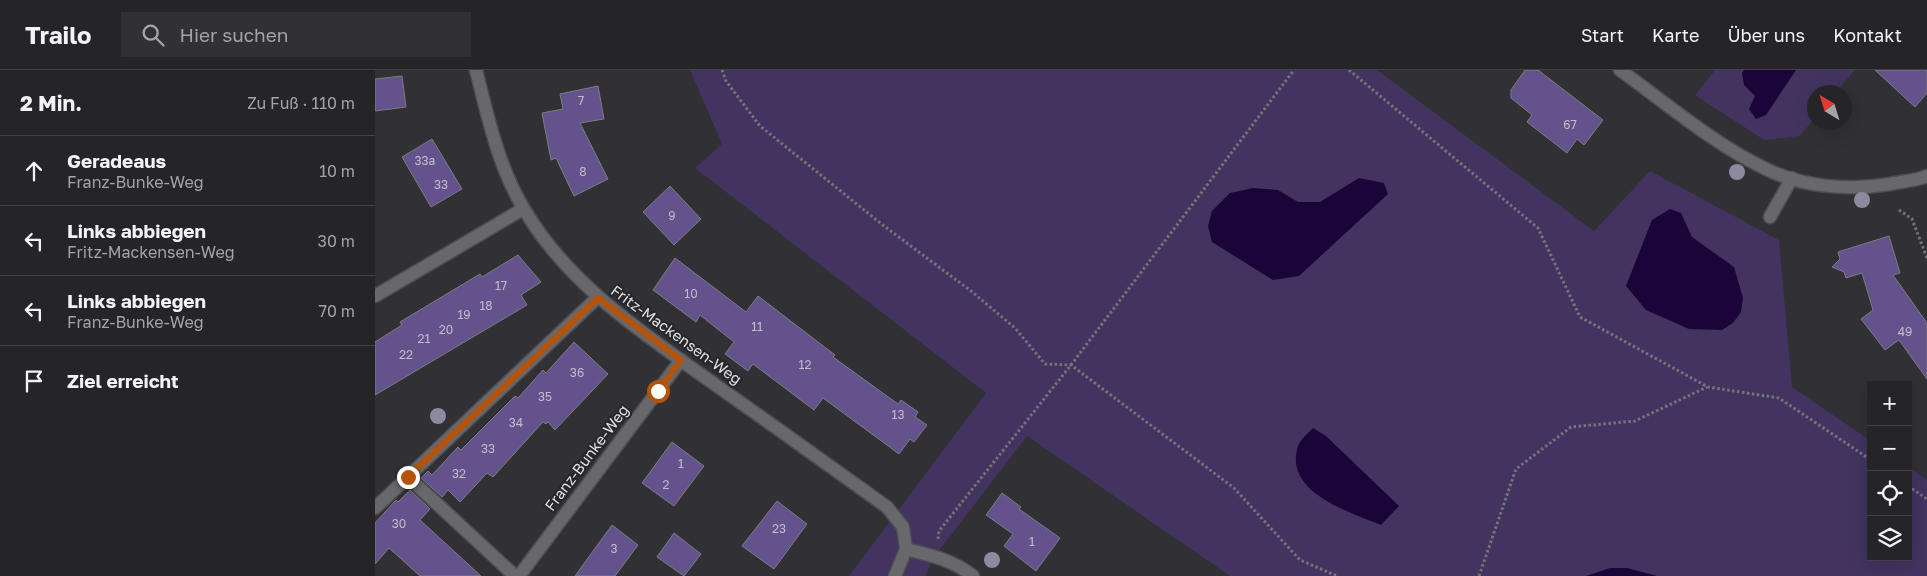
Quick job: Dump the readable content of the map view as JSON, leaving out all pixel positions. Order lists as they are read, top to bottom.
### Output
{
  "streets": {
    "street": ["Fritz-Mackensen-Weg", "Franz-Bunke-Weg"]
  },
  "crossings": [
    ["Fritz-Mackensen-Weg", "Franz-Bunke-Weg"]
  ],
  "house_numbers": [
    "7",
    "67",
    "33a",
    "8",
    "33",
    "9",
    "17",
    "10",
    "18",
    "19",
    "11",
    "20",
    "49",
    "21",
    "22",
    "12",
    "36",
    "35",
    "13",
    "34",
    "33",
    "1",
    "32",
    "2",
    "30",
    "23",
    "1",
    "3"
  ],
  "north": "top left",
  "page": {
    "header": "Trailo",
    "search": "Hier suchen",
    "nav": [
      "Start",
      "Karte",
      "Über uns",
      "Kontakt"
    ],
    "heading": ["2 Min.", "Zu Fuß · 110 m"],
    "list": [
      ["Geradeaus", "Franz-Bunke-Weg", "10 m"],
      ["Links abbiegen", "Fritz-Mackensen-Weg", "30 m"],
      ["Links abbiegen", "Franz-Bunke-Weg", "70 m"],
      "Ziel erreicht"
    ],
    "map_buttons": ["+", "−"]
  }
}
